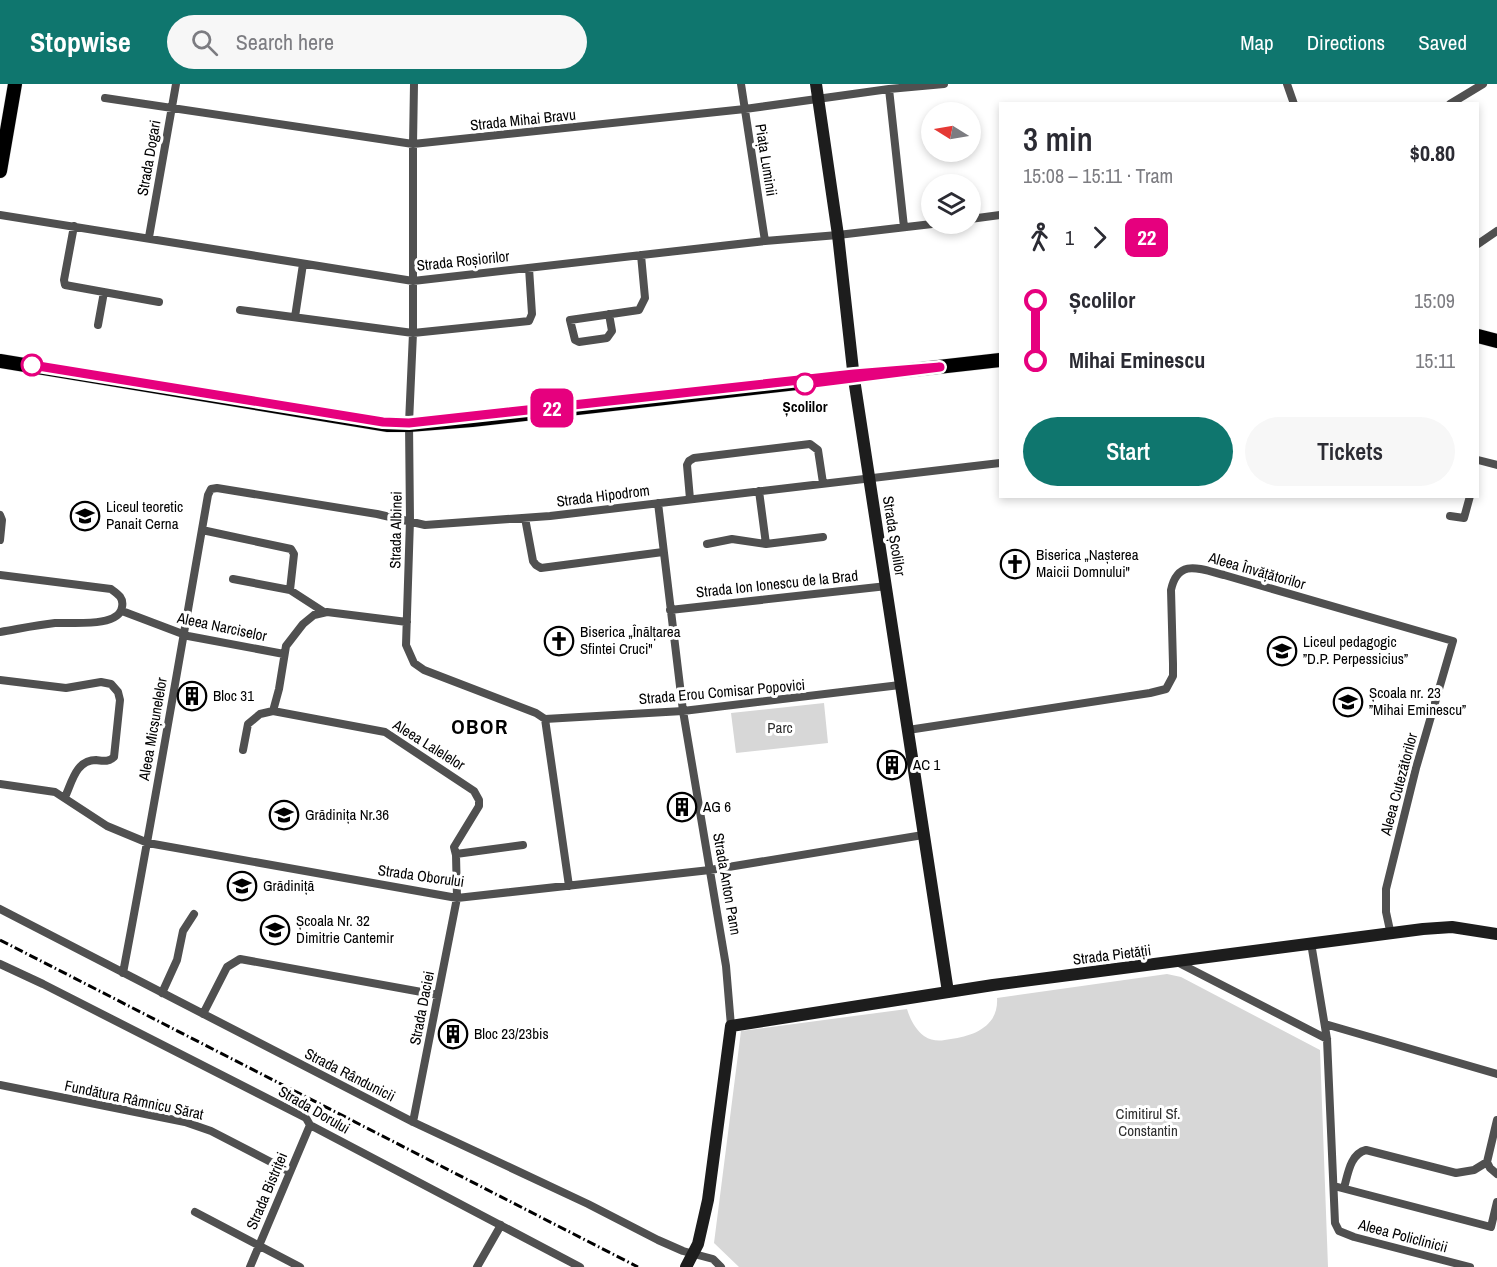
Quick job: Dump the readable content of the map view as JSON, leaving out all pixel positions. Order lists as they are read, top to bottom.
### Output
{
  "streets": {
    "street": [
      "Strada Mihai Bravu",
      "Strada Dogari",
      "Piața Luminii",
      "Strada Roșiorilor",
      "Strada Hipodrom",
      "Strada Albinei",
      "Strada Școlilor",
      "Aleea Învățătorilor",
      "Strada Ion Ionescu de la Brad",
      "Aleea Narciselor",
      "Strada Erou Comisar Popovici",
      "Aleea Micșunelelor",
      "Aleea Lalelelor",
      "Aleea Cutezătorilor",
      "Strada Oborului",
      "Strada Anton Pann",
      "Strada Pietății",
      "Strada Daciei",
      "Strada Rândunicii",
      "Fundătura Râmnicu Sărat",
      "Strada Dorului",
      "Strada Bistriței",
      "Aleea Policlinicii"
    ]
  },
  "crossings": [
    ["Strada Mihai Bravu", "Strada Dogari"],
    ["Strada Mihai Bravu", "Piața Luminii"],
    ["Strada Mihai Bravu", "Strada Albinei"],
    ["Strada Mihai Bravu", "Strada Școlilor"],
    ["Strada Dogari", "Strada Roșiorilor"],
    ["Piața Luminii", "Strada Roșiorilor"],
    ["Strada Roșiorilor", "Strada Albinei"],
    ["Strada Roșiorilor", "Strada Școlilor"],
    ["Strada Hipodrom", "Strada Albinei"],
    ["Strada Hipodrom", "Strada Școlilor"],
    ["Strada Hipodrom", "Aleea Micșunelelor"],
    ["Strada Hipodrom", "Strada Anton Pann"],
    ["Strada Albinei", "Strada Erou Comisar Popovici"],
    ["Strada Școlilor", "Aleea Învățătorilor"],
    ["Strada Școlilor", "Strada Ion Ionescu de la Brad"],
    ["Strada Școlilor", "Strada Erou Comisar Popovici"],
    ["Strada Școlilor", "Strada Oborului"],
    ["Strada Școlilor", "Strada Pietății"],
    ["Aleea Învățătorilor", "Aleea Cutezătorilor"],
    ["Strada Ion Ionescu de la Brad", "Strada Anton Pann"],
    ["Aleea Narciselor", "Aleea Micșunelelor"],
    ["Strada Erou Comisar Popovici", "Strada Anton Pann"],
    ["Aleea Micșunelelor", "Strada Oborului"],
    ["Aleea Micșunelelor", "Strada Rândunicii"],
    ["Aleea Lalelelor", "Strada Oborului"],
    ["Aleea Lalelelor", "Strada Daciei"],
    ["Aleea Cutezătorilor", "Strada Pietății"],
    ["Strada Oborului", "Strada Anton Pann"],
    ["Strada Oborului", "Strada Daciei"],
    ["Strada Anton Pann", "Strada Pietății"],
    ["Strada Anton Pann", "Strada Rândunicii"],
    ["Strada Pietății", "Aleea Policlinicii"],
    ["Strada Daciei", "Strada Rândunicii"],
    ["Fundătura Râmnicu Sărat", "Strada Bistriței"],
    ["Strada Dorului", "Strada Bistriței"]
  ],
  "districts": ["OBOR"],
  "parks": ["Parc", "Cimitirul Sf. Constantin"],
  "places": {
    "other": ["Școlilor"],
    "school or university": [
      "Liceul teoretic Panait Cerna",
      "Liceul pedagogic ”D.P. Perpessicius”",
      "Școala nr. 23 ”Mihai Eminescu”",
      "Grădinița Nr.36",
      "Grădiniță",
      "Școala Nr. 32 Dimitrie Cantemir"
    ],
    "church": ["Biserica „Nașterea Maicii Domnului\"", "Biserica „Înălțarea Sfintei Cruci\""],
    "building": [
      "Bloc 31",
      "AC 1",
      "AG 6",
      "Bloc 23/23bis"
    ]
  },
  "lines": ["tram line 22"],
  "north": "left",
  "page": {
    "header": "Stopwise",
    "search": "Search here",
    "nav": ["Map", "Directions", "Saved"],
    "on_map": "22",
    "heading": ["3 min", "15:08 – 15:11 · Tram", "$0.80"],
    "legs": ["1", "22"],
    "list": [
      {
        "name": "Școlilor",
        "value": "15:09"
      },
      {
        "name": "Mihai Eminescu",
        "value": "15:11"
      }
    ],
    "buttons": ["Start", "Tickets"]
  }
}
